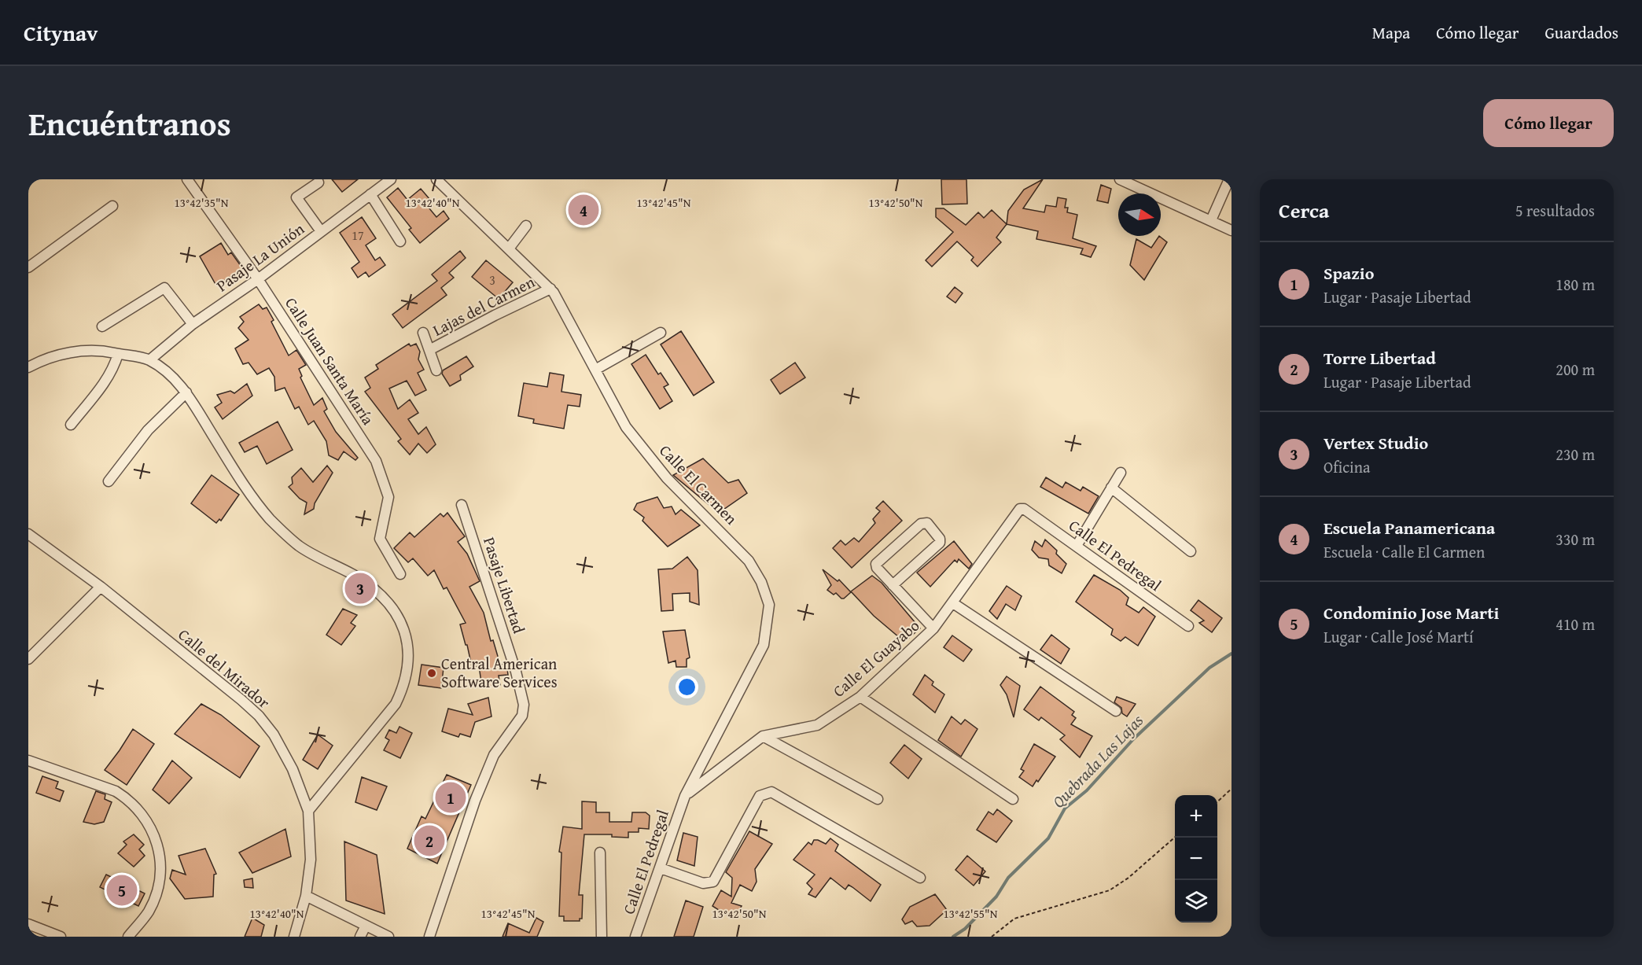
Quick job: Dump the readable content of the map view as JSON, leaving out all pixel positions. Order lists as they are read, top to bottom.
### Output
{
  "streets": {
    "street": [
      "Pasaje La Unión",
      "Lajas del Carmen",
      "Calle Juan Santa María",
      "Calle El Carmen",
      "Calle El Pedregal",
      "Pasaje Libertad",
      "Calle El Guayabo",
      "Calle del Mirador"
    ]
  },
  "crossings": [
    ["Pasaje La Unión", "Calle Juan Santa María"],
    ["Lajas del Carmen", "Calle El Carmen"],
    ["Calle El Carmen", "Calle El Pedregal"],
    ["Calle El Carmen", "Calle El Guayabo"],
    ["Calle El Pedregal", "Calle El Guayabo"]
  ],
  "water": ["Quebrada Las Lajas"],
  "places": ["Central American Software Services"],
  "house_numbers": ["17", "3"],
  "north": "right",
  "page": {
    "header": "Citynav",
    "nav": ["Mapa", "Cómo llegar", "Guardados"],
    "title": "Encuéntranos",
    "buttons": "Cómo llegar",
    "heading": ["Cerca", "5 resultados"],
    "pins": [
      "4",
      "3",
      "1",
      "2",
      "5"
    ],
    "list": [
      {
        "mark": "1",
        "name": "Spazio",
        "note": "Lugar · Pasaje Libertad",
        "value": "180 m"
      },
      {
        "mark": "2",
        "name": "Torre Libertad",
        "note": "Lugar · Pasaje Libertad",
        "value": "200 m"
      },
      {
        "mark": "3",
        "name": "Vertex Studio",
        "note": "Oficina",
        "value": "230 m"
      },
      {
        "mark": "4",
        "name": "Escuela Panamericana",
        "note": "Escuela · Calle El Carmen",
        "value": "330 m"
      },
      {
        "mark": "5",
        "name": "Condominio Jose Marti",
        "note": "Lugar · Calle José Martí",
        "value": "410 m"
      }
    ],
    "map_buttons": ["+", "−"]
  },
  "coordinates": [
    "13°42'35\"N",
    "13°42'40\"N",
    "13°42'45\"N",
    "13°42'50\"N",
    "13°42'55\"N"
  ]
}
